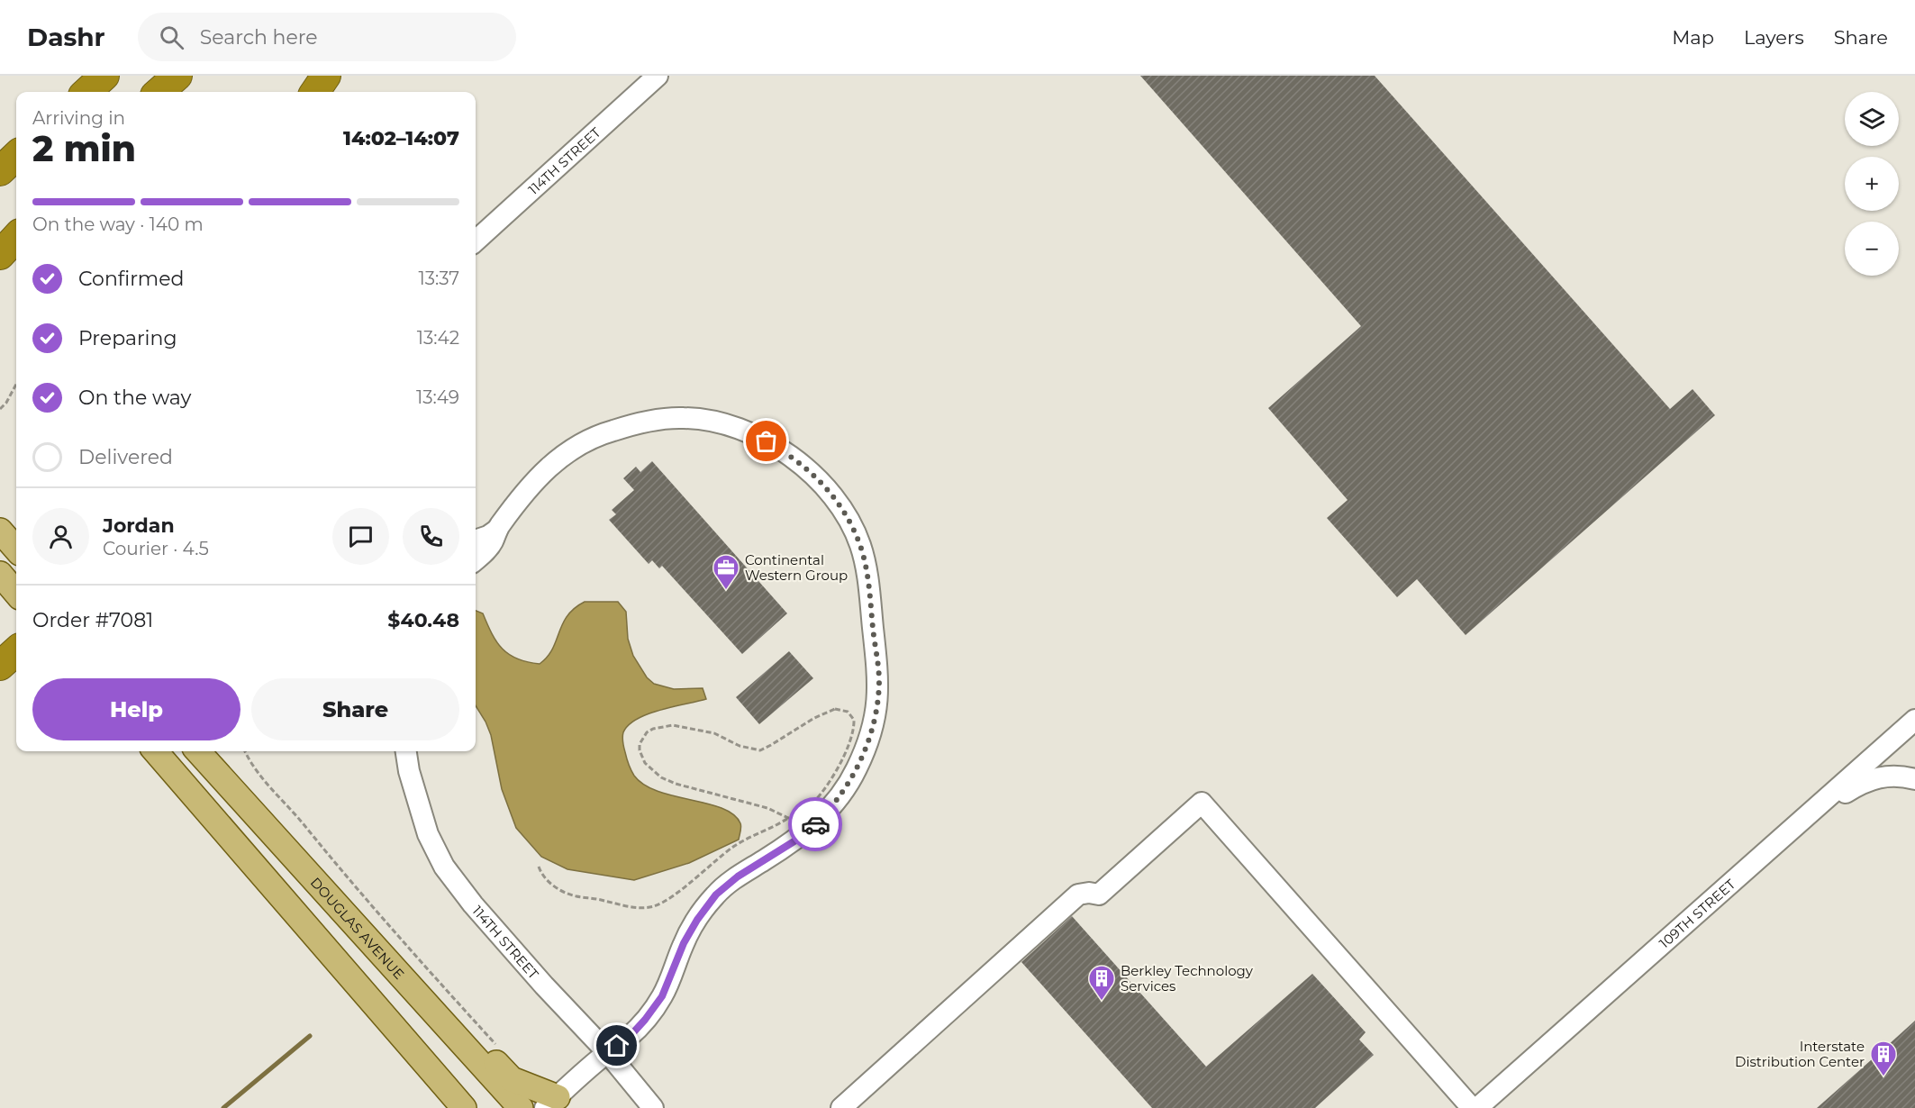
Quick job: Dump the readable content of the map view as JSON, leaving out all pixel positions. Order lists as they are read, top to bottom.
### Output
{
  "streets": {
    "main road": ["DOUGLAS AVENUE"],
    "street": ["114TH STREET", "109TH STREET"]
  },
  "places": {
    "office": ["Continental Western Group"],
    "building": ["Berkley Technology Services", "Interstate Distribution Center"]
  },
  "page": {
    "header": "Dashr",
    "search": "Search here",
    "nav": ["Map", "Layers", "Share"],
    "map_buttons": ["+", "−"],
    "heading": ["2 min", "Arriving in", "14:02–14:07"],
    "panel": [
      "Jordan",
      "Courier · 4.5",
      "Order #7081",
      "$40.48"
    ],
    "bar": "On the way · 140 m",
    "list": [
      ["Confirmed", "13:37"],
      ["Preparing", "13:42"],
      ["On the way", "13:49"],
      "Delivered"
    ],
    "buttons": ["Help", "Share"]
  }
}
